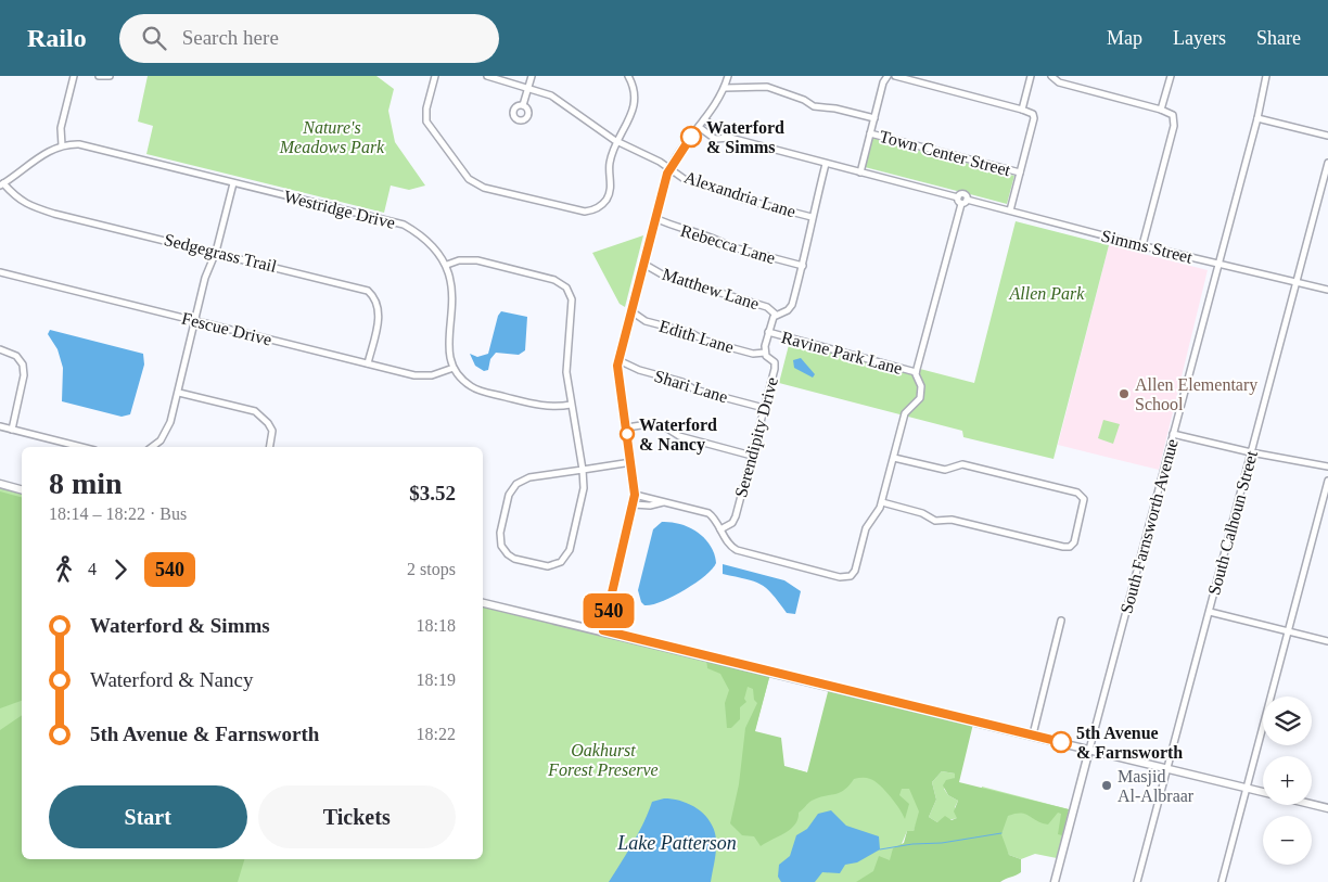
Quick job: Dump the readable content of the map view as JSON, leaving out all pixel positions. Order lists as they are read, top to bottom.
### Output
{
  "streets": {
    "street": [
      "Town Center Street",
      "Alexandria Lane",
      "Westridge Drive",
      "Rebecca Lane",
      "Simms Street",
      "Sedgegrass Trail",
      "Matthew Lane",
      "Fescue Drive",
      "Edith Lane",
      "Ravine Park Lane",
      "Shari Lane",
      "Serendipity Drive",
      "South Calhoun Street",
      "South Farnsworth Avenue"
    ]
  },
  "crossings": [
    ["Alexandria Lane", "Serendipity Drive"],
    ["Westridge Drive", "Fescue Drive"],
    ["Rebecca Lane", "Serendipity Drive"],
    ["Simms Street", "Serendipity Drive"],
    ["Simms Street", "South Calhoun Street"],
    ["Simms Street", "South Farnsworth Avenue"],
    ["Sedgegrass Trail", "Fescue Drive"],
    ["Matthew Lane", "Serendipity Drive"],
    ["Edith Lane", "Serendipity Drive"],
    ["Ravine Park Lane", "Serendipity Drive"],
    ["Shari Lane", "Serendipity Drive"]
  ],
  "water": ["Lake Patterson"],
  "parks": ["Nature's Meadows Park", "Allen Park", "Oakhurst Forest Preserve"],
  "places": [
    "Waterford & Simms",
    "Allen Elementary School",
    "Waterford & Nancy",
    "5th Avenue & Farnsworth",
    "Masjid Al-Albraar"
  ],
  "lines": ["bus line 540"],
  "page": {
    "header": "Railo",
    "search": "Search here",
    "nav": ["Map", "Layers", "Share"],
    "on_map": "540",
    "heading": ["8 min", "18:14 – 18:22 · Bus", "$3.52"],
    "legs": ["4", "540", "2 stops"],
    "list": [
      {
        "name": "Waterford & Simms",
        "value": "18:18"
      },
      {
        "name": "Waterford & Nancy",
        "value": "18:19"
      },
      {
        "name": "5th Avenue & Farnsworth",
        "value": "18:22"
      }
    ],
    "map_buttons": ["+", "−"],
    "buttons": ["Start", "Tickets"]
  }
}
